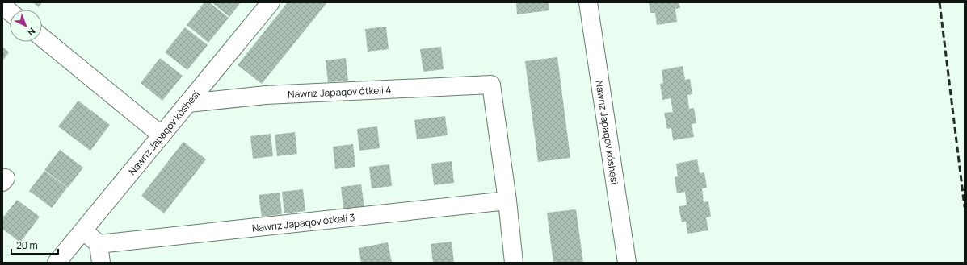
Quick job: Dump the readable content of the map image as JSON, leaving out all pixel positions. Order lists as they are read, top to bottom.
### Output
{
  "streets": {
    "street": ["Nawrız Japaqov ótkeli 4", "Nawrız Japaqov kóshesi", "Nawrız Japaqov ótkeli 3"]
  },
  "crossings": [
    ["Nawrız Japaqov ótkeli 4", "Nawrız Japaqov kóshesi"],
    ["Nawrız Japaqov ótkeli 4", "Nawrız Japaqov ótkeli 3"]
  ],
  "scale_bar": "20 m",
  "north": "bottom right"
}
